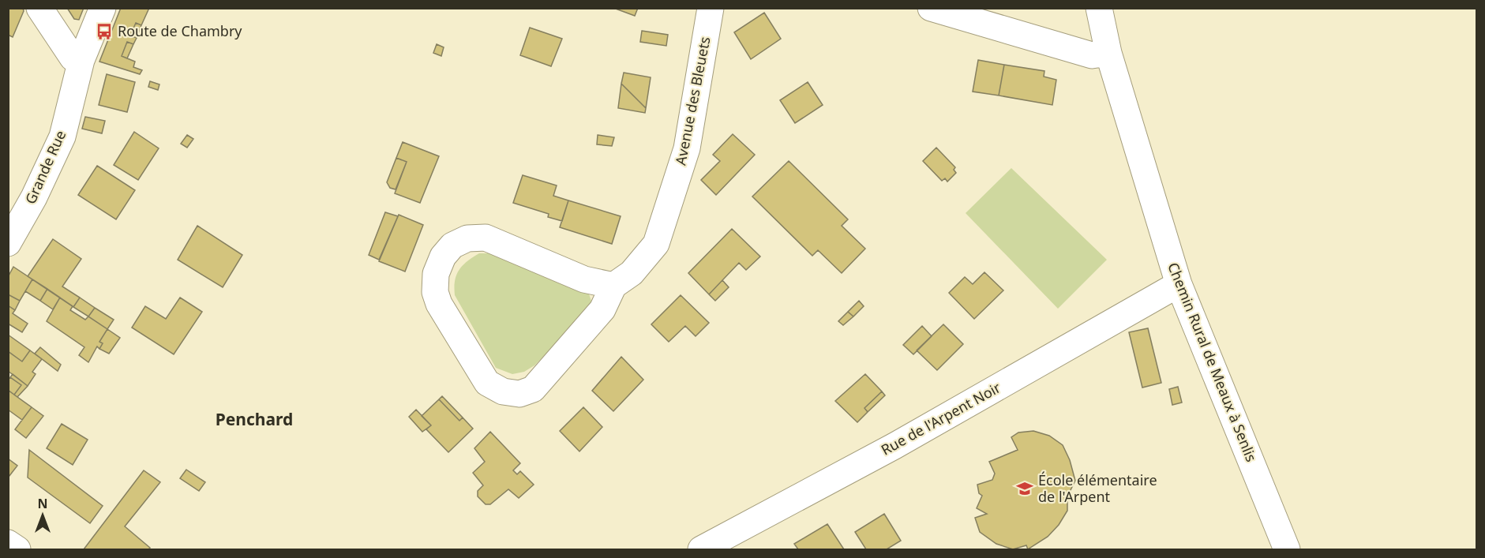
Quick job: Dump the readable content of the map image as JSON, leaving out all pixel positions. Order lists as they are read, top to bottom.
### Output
{
  "streets": {
    "street": [
      "Avenue des Bleuets",
      "Grande Rue",
      "Chemin Rural de Meaux à Senlis",
      "Rue de l'Arpent Noir"
    ]
  },
  "crossings": [
    ["Chemin Rural de Meaux à Senlis", "Rue de l'Arpent Noir"]
  ],
  "districts": ["Penchard"],
  "places": {
    "bus stop": ["Route de Chambry"],
    "school or university": ["École élémentaire de l'Arpent"]
  },
  "north": "top"
}
